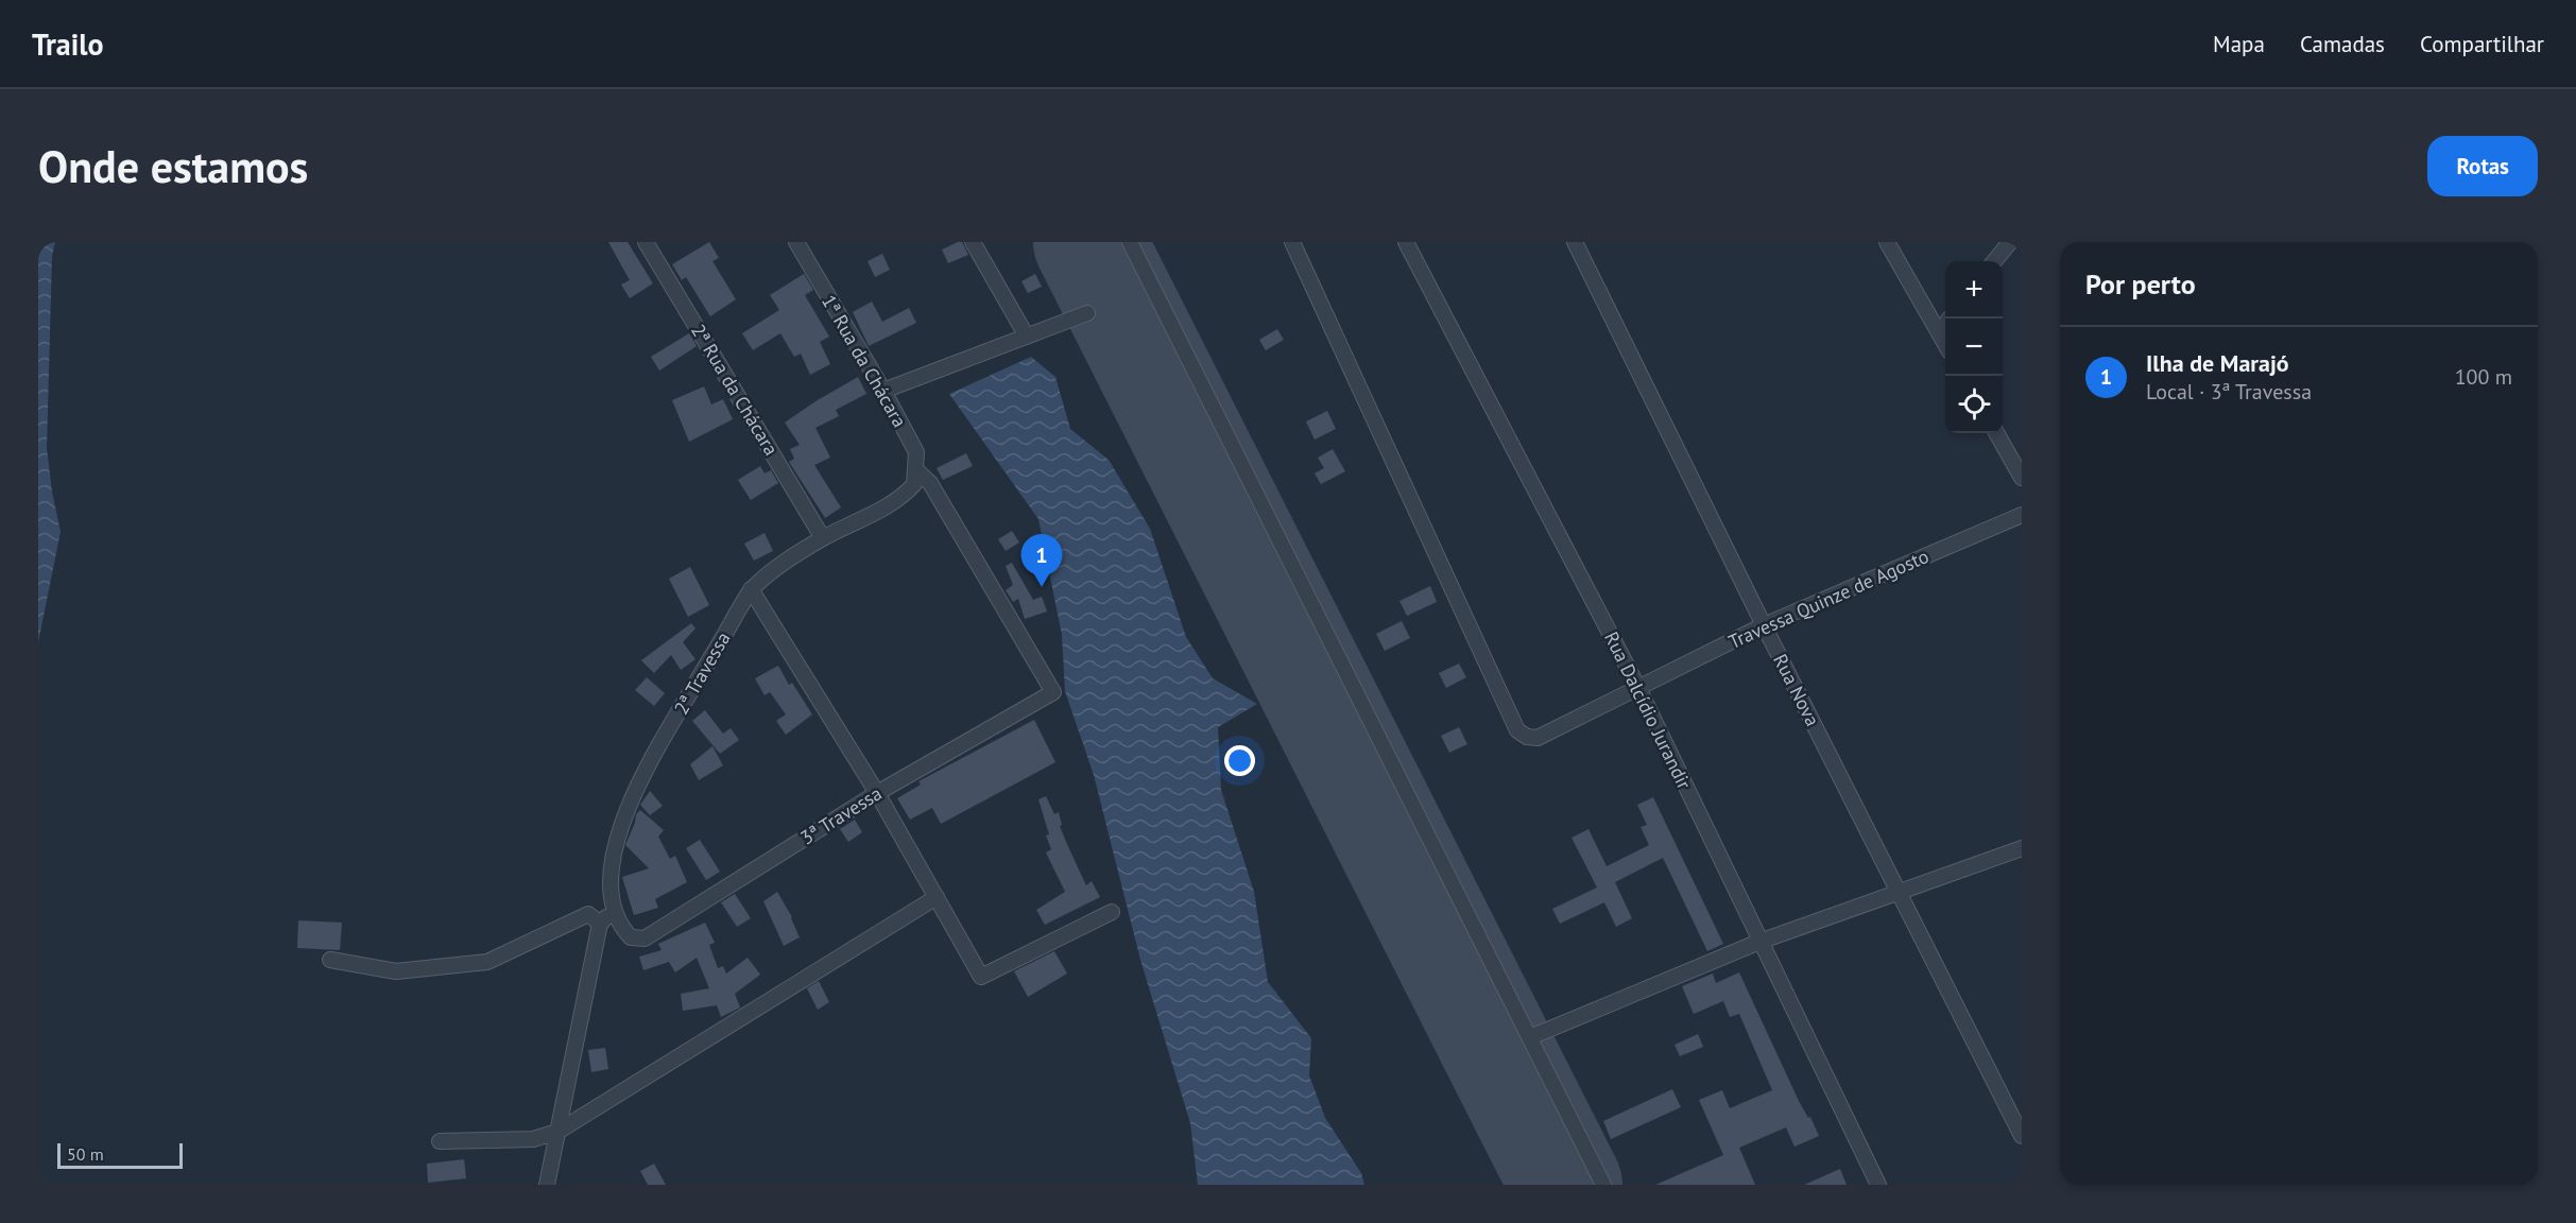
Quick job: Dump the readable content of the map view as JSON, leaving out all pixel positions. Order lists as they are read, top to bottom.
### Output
{
  "streets": {
    "street": [
      "1ª Rua da Chácara",
      "2ª Rua da Chácara",
      "Travessa Quinze de Agosto",
      "2ª Travessa",
      "Rua Nova",
      "Rua Dalcídio Jurandir",
      "3ª Travessa"
    ]
  },
  "crossings": [
    ["1ª Rua da Chácara", "2ª Travessa"],
    ["1ª Rua da Chácara", "3ª Travessa"],
    ["2ª Rua da Chácara", "2ª Travessa"],
    ["Travessa Quinze de Agosto", "Rua Nova"],
    ["Travessa Quinze de Agosto", "Rua Dalcídio Jurandir"],
    ["2ª Travessa", "3ª Travessa"]
  ],
  "scale_bar": "50 m",
  "page": {
    "header": "Trailo",
    "nav": ["Mapa", "Camadas", "Compartilhar"],
    "buttons": "Rotas",
    "title": "Onde estamos",
    "heading": "Por perto",
    "map_buttons": ["+", "−"],
    "list": [
      {
        "mark": "1",
        "name": "Ilha de Marajó",
        "note": "Local · 3ª Travessa",
        "value": "100 m"
      }
    ],
    "pins": "1",
    "scale": "50 m"
  }
}
